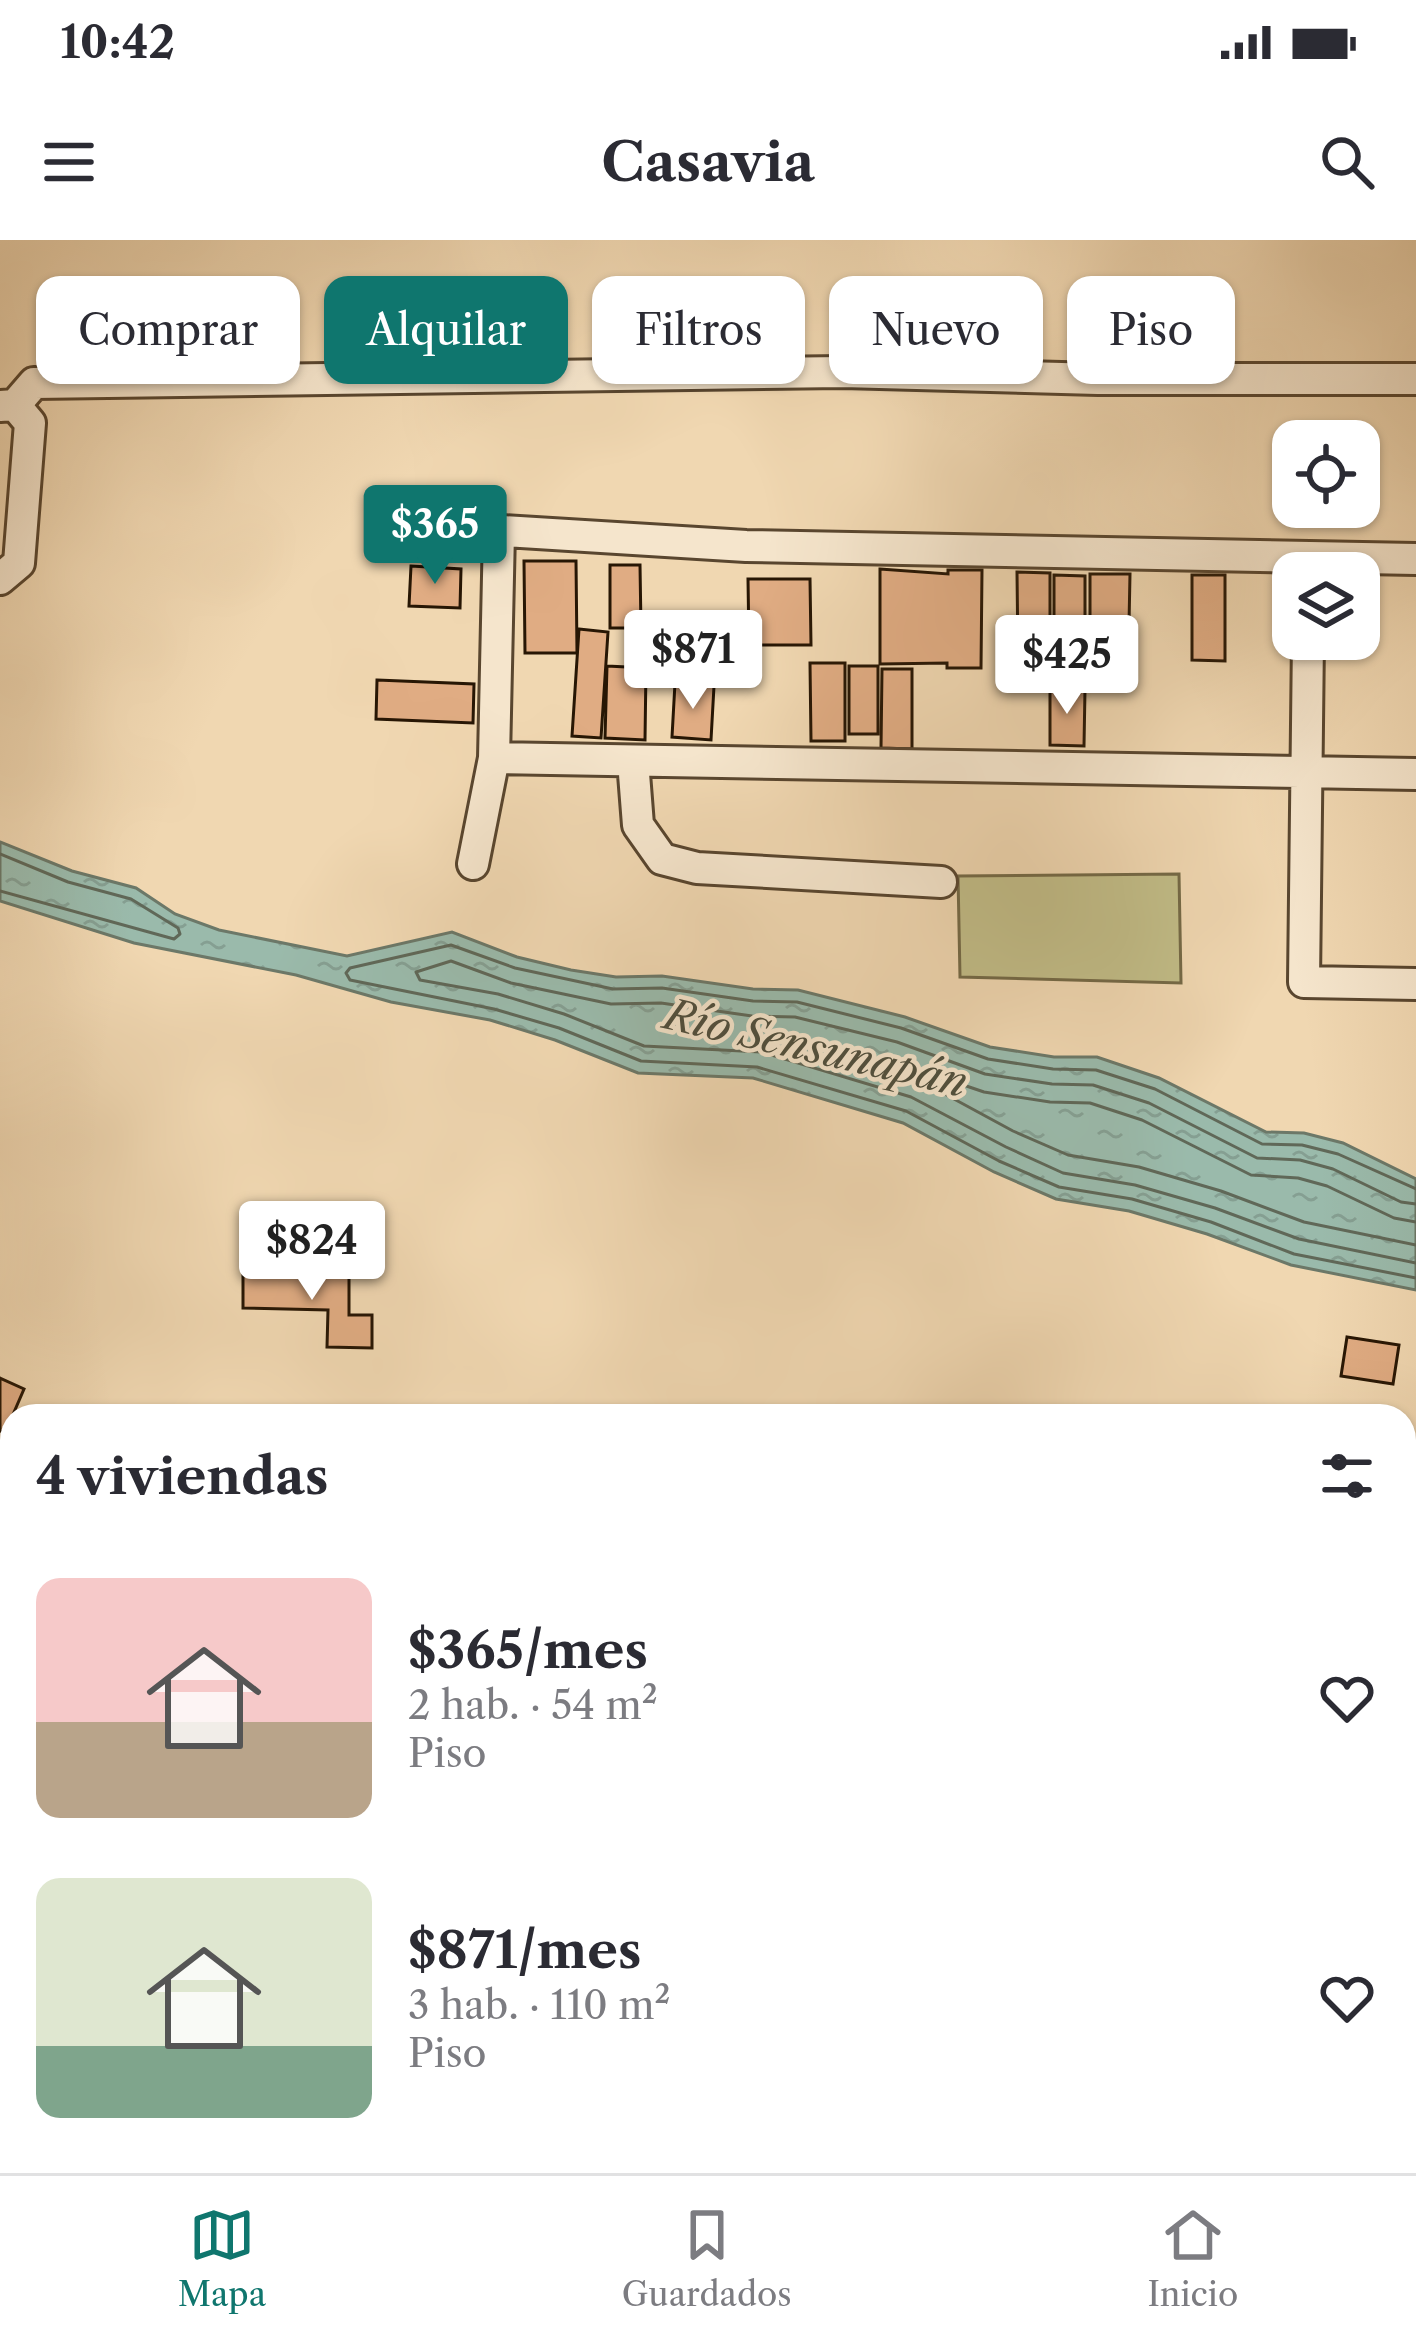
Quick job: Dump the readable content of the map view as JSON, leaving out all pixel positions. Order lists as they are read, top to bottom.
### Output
{
  "water": ["Río Sensunapán"],
  "page": {
    "status": "10:42",
    "header": "Casavia",
    "chip": [
      "Comprar",
      "Alquilar",
      "Filtros",
      "Nuevo",
      "Piso"
    ],
    "price": [
      "$365",
      "$871",
      "$425",
      "$824"
    ],
    "heading": "4 viviendas",
    "list": [
      {
        "name": "$365/mes",
        "note": "2 hab. · 54 m² · Piso"
      },
      {
        "name": "$871/mes",
        "note": "3 hab. · 110 m² · Piso"
      }
    ],
    "tabs": ["Mapa", "Guardados", "Inicio"]
  }
}
